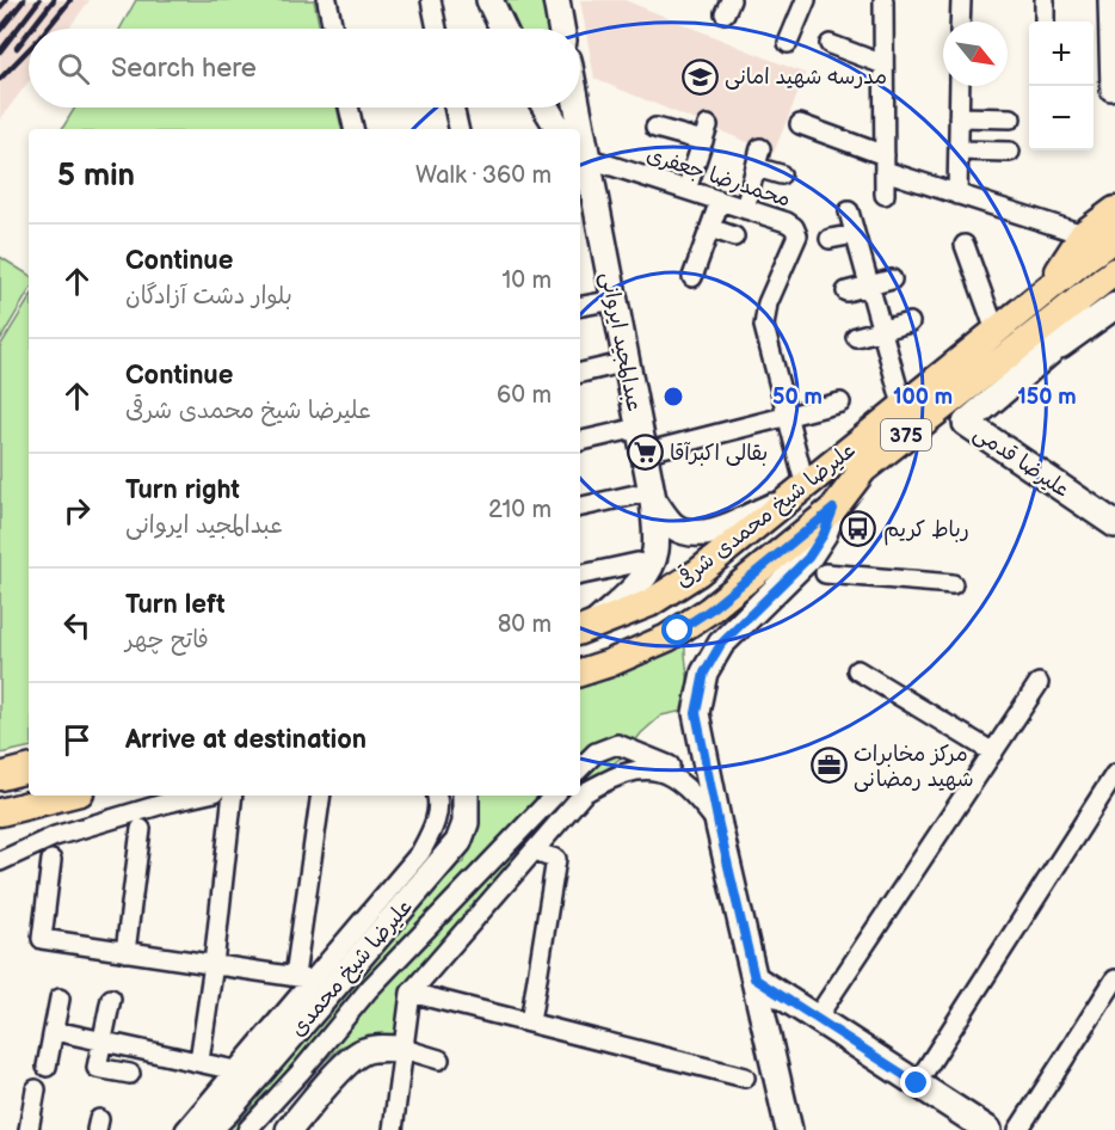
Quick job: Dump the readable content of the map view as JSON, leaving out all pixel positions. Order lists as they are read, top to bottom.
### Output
{
  "streets": {
    "main road": ["375", "علیرضا شیخ محمدی شرقی"],
    "street": [
      "محمدرضا جعفری",
      "عبدالمجید ایروانی",
      "علیرضا قدمی",
      "علیرضا شیخ محمدی"
    ]
  },
  "crossings": [
    ["محمدرضا جعفری", "عبدالمجید ایروانی"],
    ["عبدالمجید ایروانی", "علیرضا شیخ محمدی شرقی"],
    ["علیرضا قدمی", "علیرضا شیخ محمدی شرقی"]
  ],
  "places": {
    "school or university": ["مدرسه شهید امانی"],
    "supermarket": ["بقالی اکبرآقا"],
    "bus stop": ["رباط کریم"],
    "office": ["مرکز مخابرات شهید رمضانی"]
  },
  "north": "bottom right",
  "page": {
    "map_buttons": ["+", "−"],
    "search": "Search here",
    "heading": ["5 min", "Walk · 360 m"],
    "list": [
      ["Continue", "بلوار دشت آزادگان", "10 m"],
      ["Continue", "علیرضا شیخ محمدی شرقی", "60 m"],
      ["Turn right", "عبدالمجید ایروانی", "210 m"],
      ["Turn left", "فاتح چهر", "80 m"],
      "Arrive at destination"
    ]
  },
  "rings": ["50 m", "100 m", "150 m"]
}
